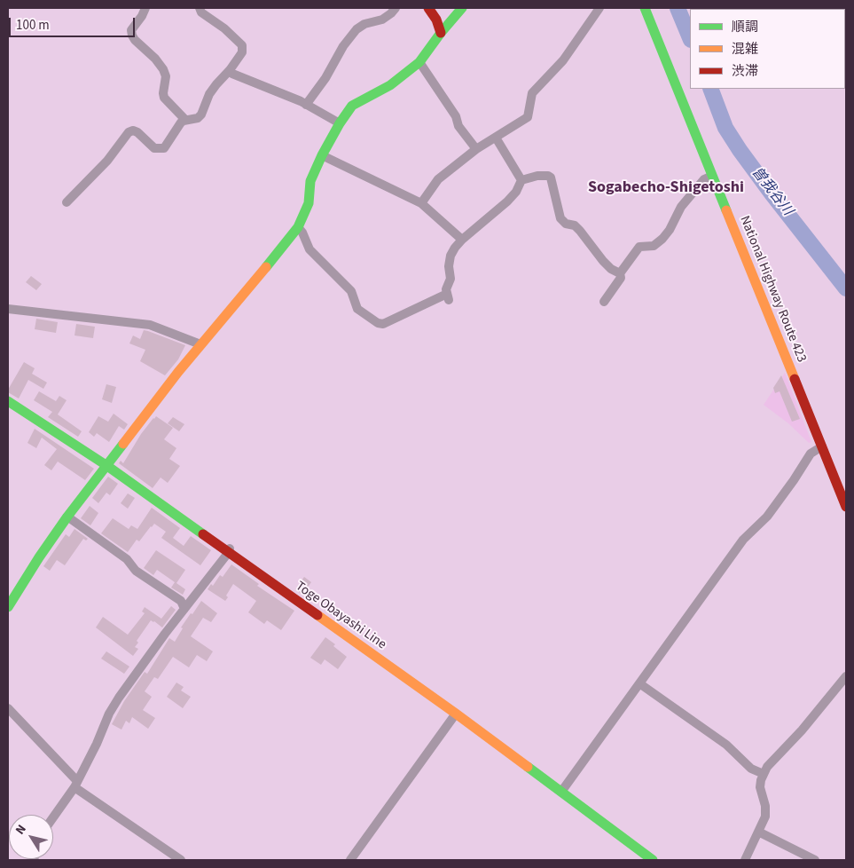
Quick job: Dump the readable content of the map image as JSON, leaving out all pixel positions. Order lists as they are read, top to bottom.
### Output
{
  "streets": {
    "main road": ["National Highway Route 423", "Toge Obayashi Line"]
  },
  "districts": ["Sogabecho-Shigetoshi"],
  "water": ["曽我谷川"],
  "legend": ["順調", "混雑", "渋滞"],
  "scale_bar": "100 m",
  "north": "top left"
}
